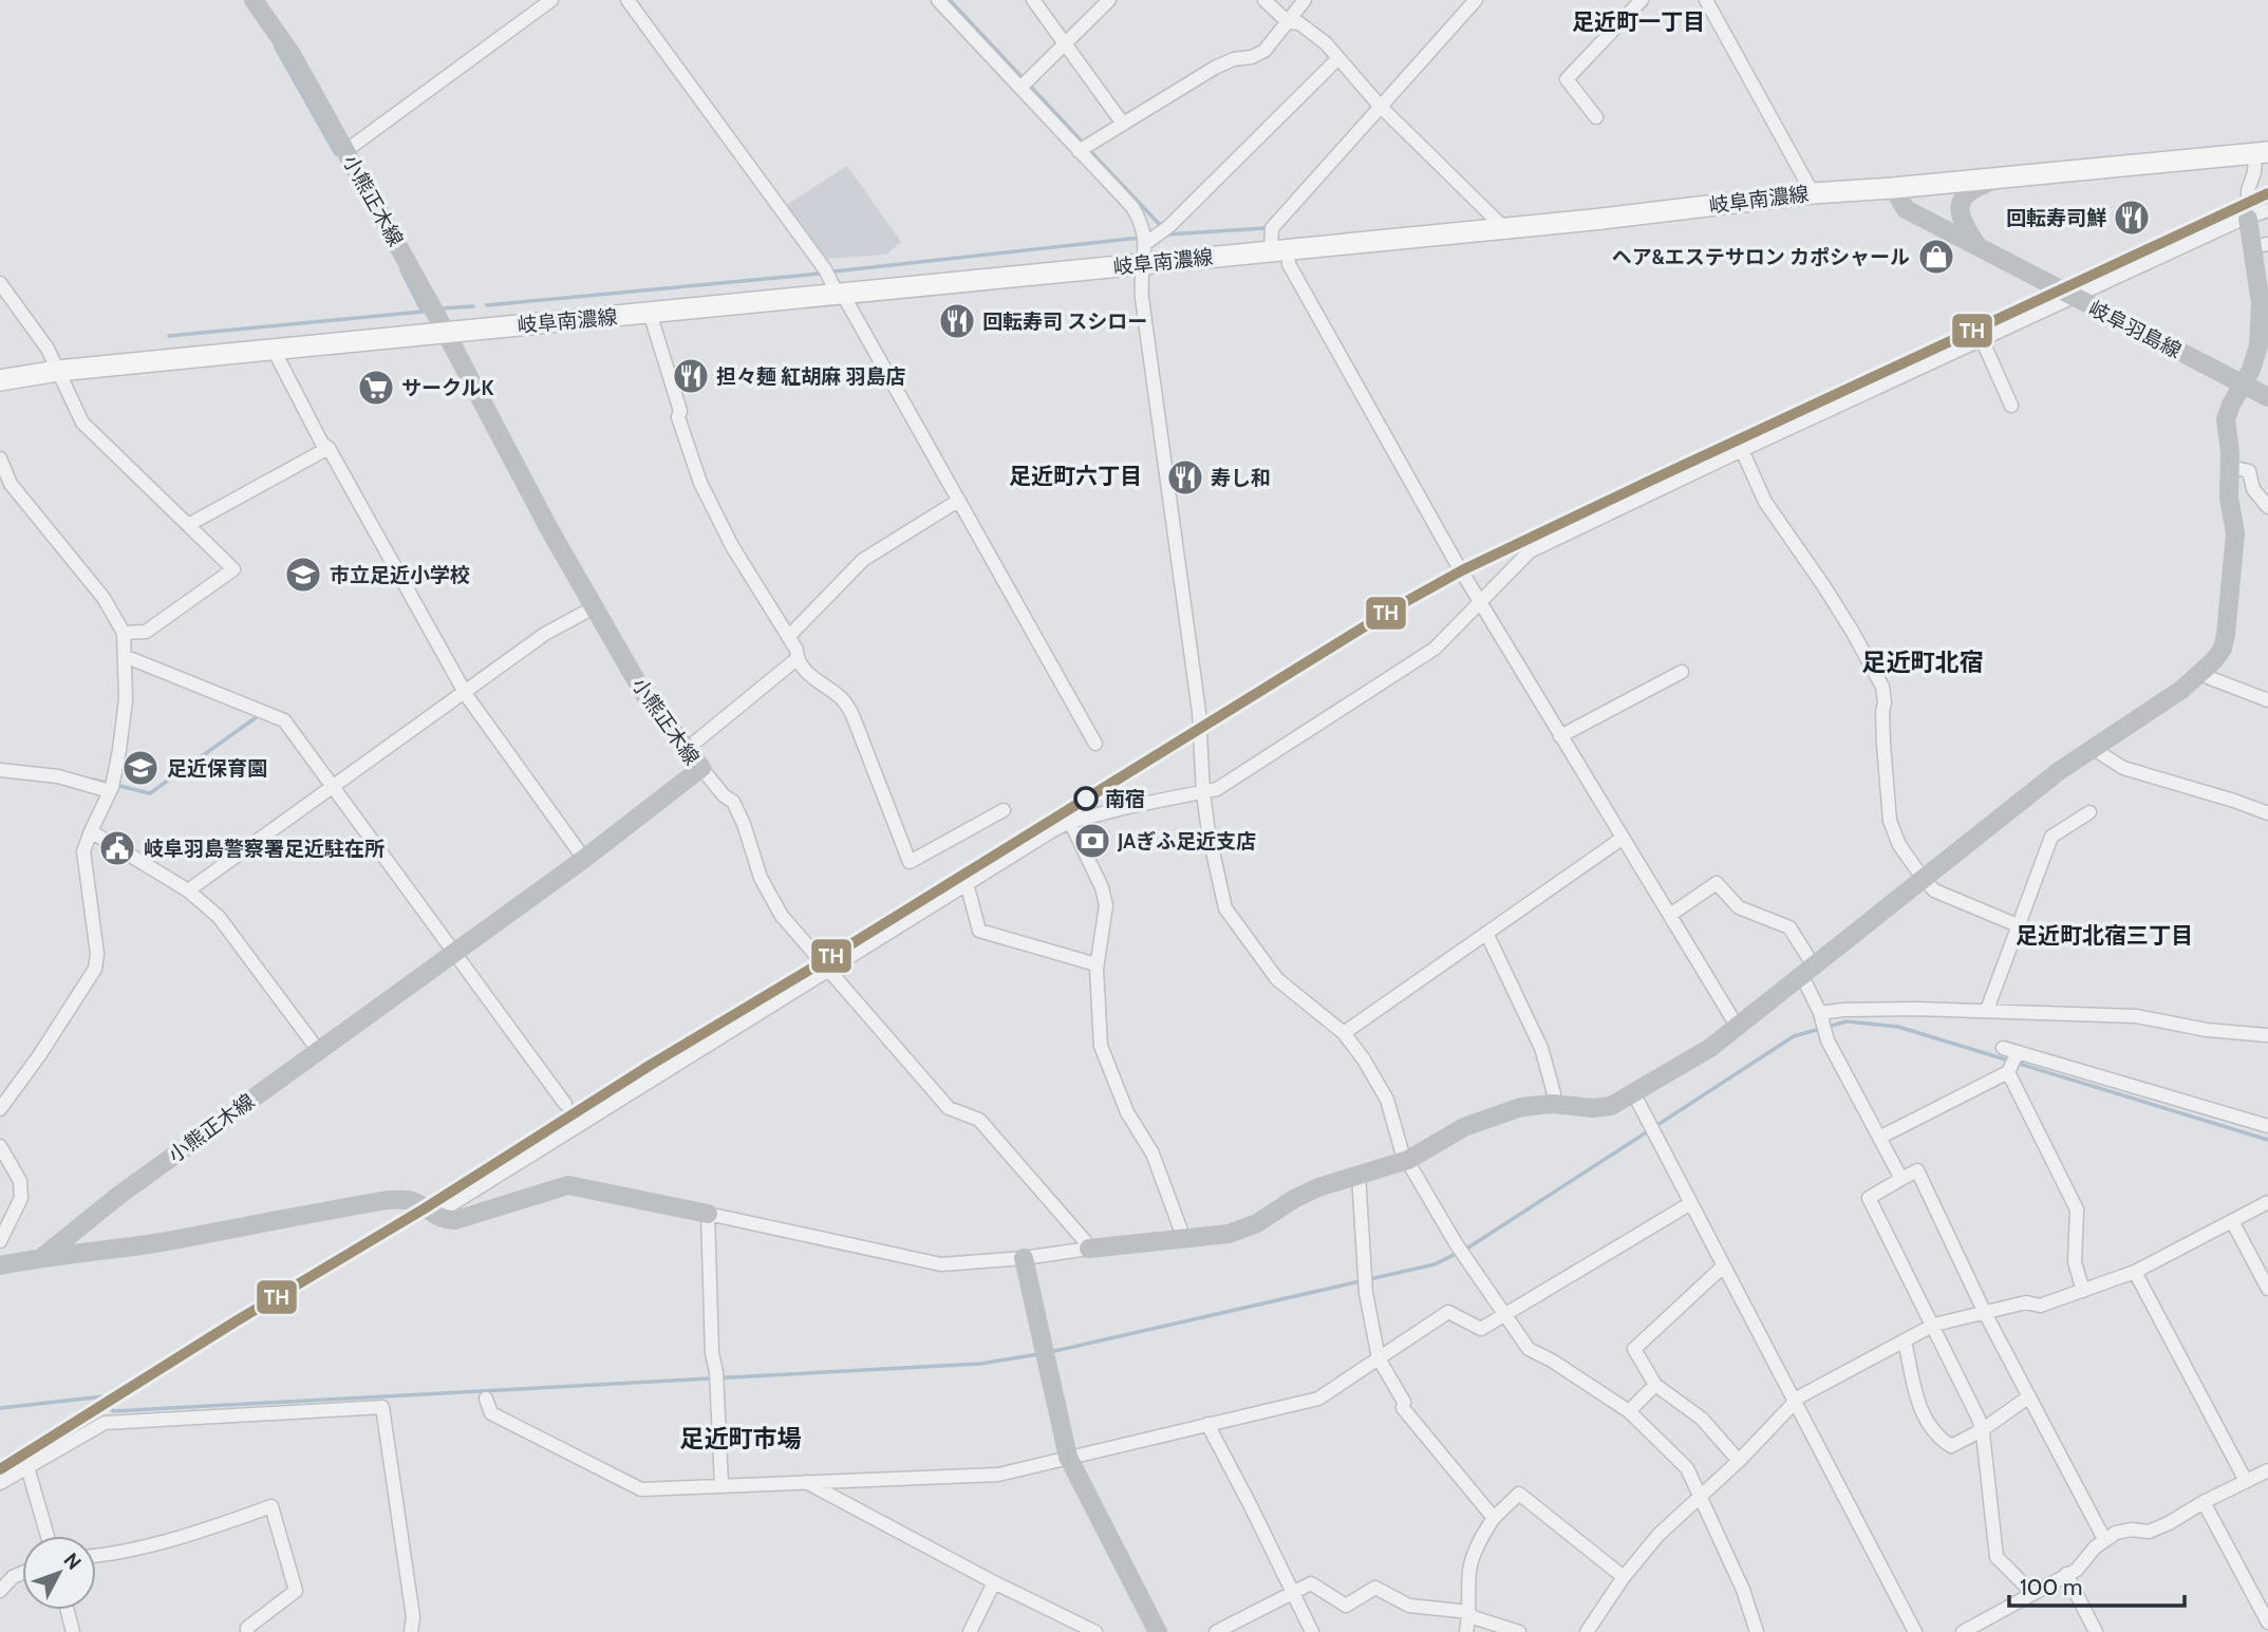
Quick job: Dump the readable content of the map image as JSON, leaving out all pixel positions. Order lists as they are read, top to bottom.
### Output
{
  "streets": {
    "main road": ["岐阜南濃線"],
    "street": ["小熊正木線", "岐阜羽島線"]
  },
  "crossings": [
    ["岐阜南濃線", "小熊正木線"],
    ["岐阜南濃線", "岐阜羽島線"]
  ],
  "districts": [
    "足近町一丁目",
    "足近町六丁目",
    "足近町北宿",
    "足近町北宿三丁目",
    "足近町市場"
  ],
  "places": {
    "restaurant": [
      "回転寿司鮮",
      "回転寿司 スシロー",
      "担々麺 紅胡麻 羽島店",
      "寿し和"
    ],
    "shop": ["ヘア&エステサロン カポシャール"],
    "supermarket": ["サークルK"],
    "school or university": ["市立足近小学校", "足近保育園"],
    "other": ["南宿"],
    "bank": ["JAぎふ足近支店"],
    "public building": ["岐阜羽島警察署足近駐在所"]
  },
  "lines": ["transit line TH"],
  "scale_bar": "100 m",
  "north": "top right"
}
